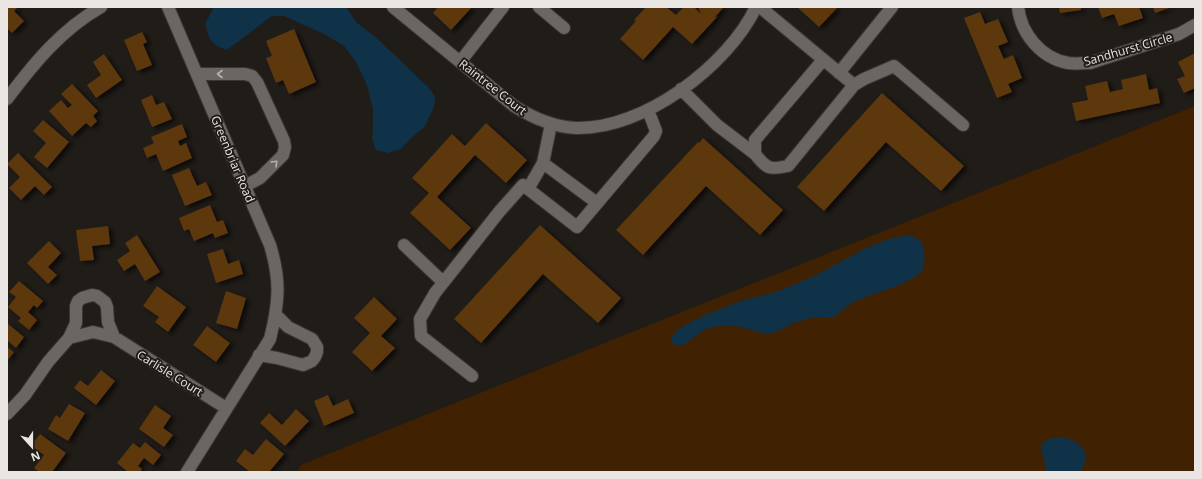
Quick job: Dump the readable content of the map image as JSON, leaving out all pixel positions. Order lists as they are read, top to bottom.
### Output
{
  "streets": {
    "street": [
      "Sandhurst Circle",
      "Raintree Court",
      "Greenbriar Road",
      "Carlisle Court"
    ]
  },
  "crossings": [
    ["Greenbriar Road", "Carlisle Court"]
  ],
  "north": "bottom"
}
